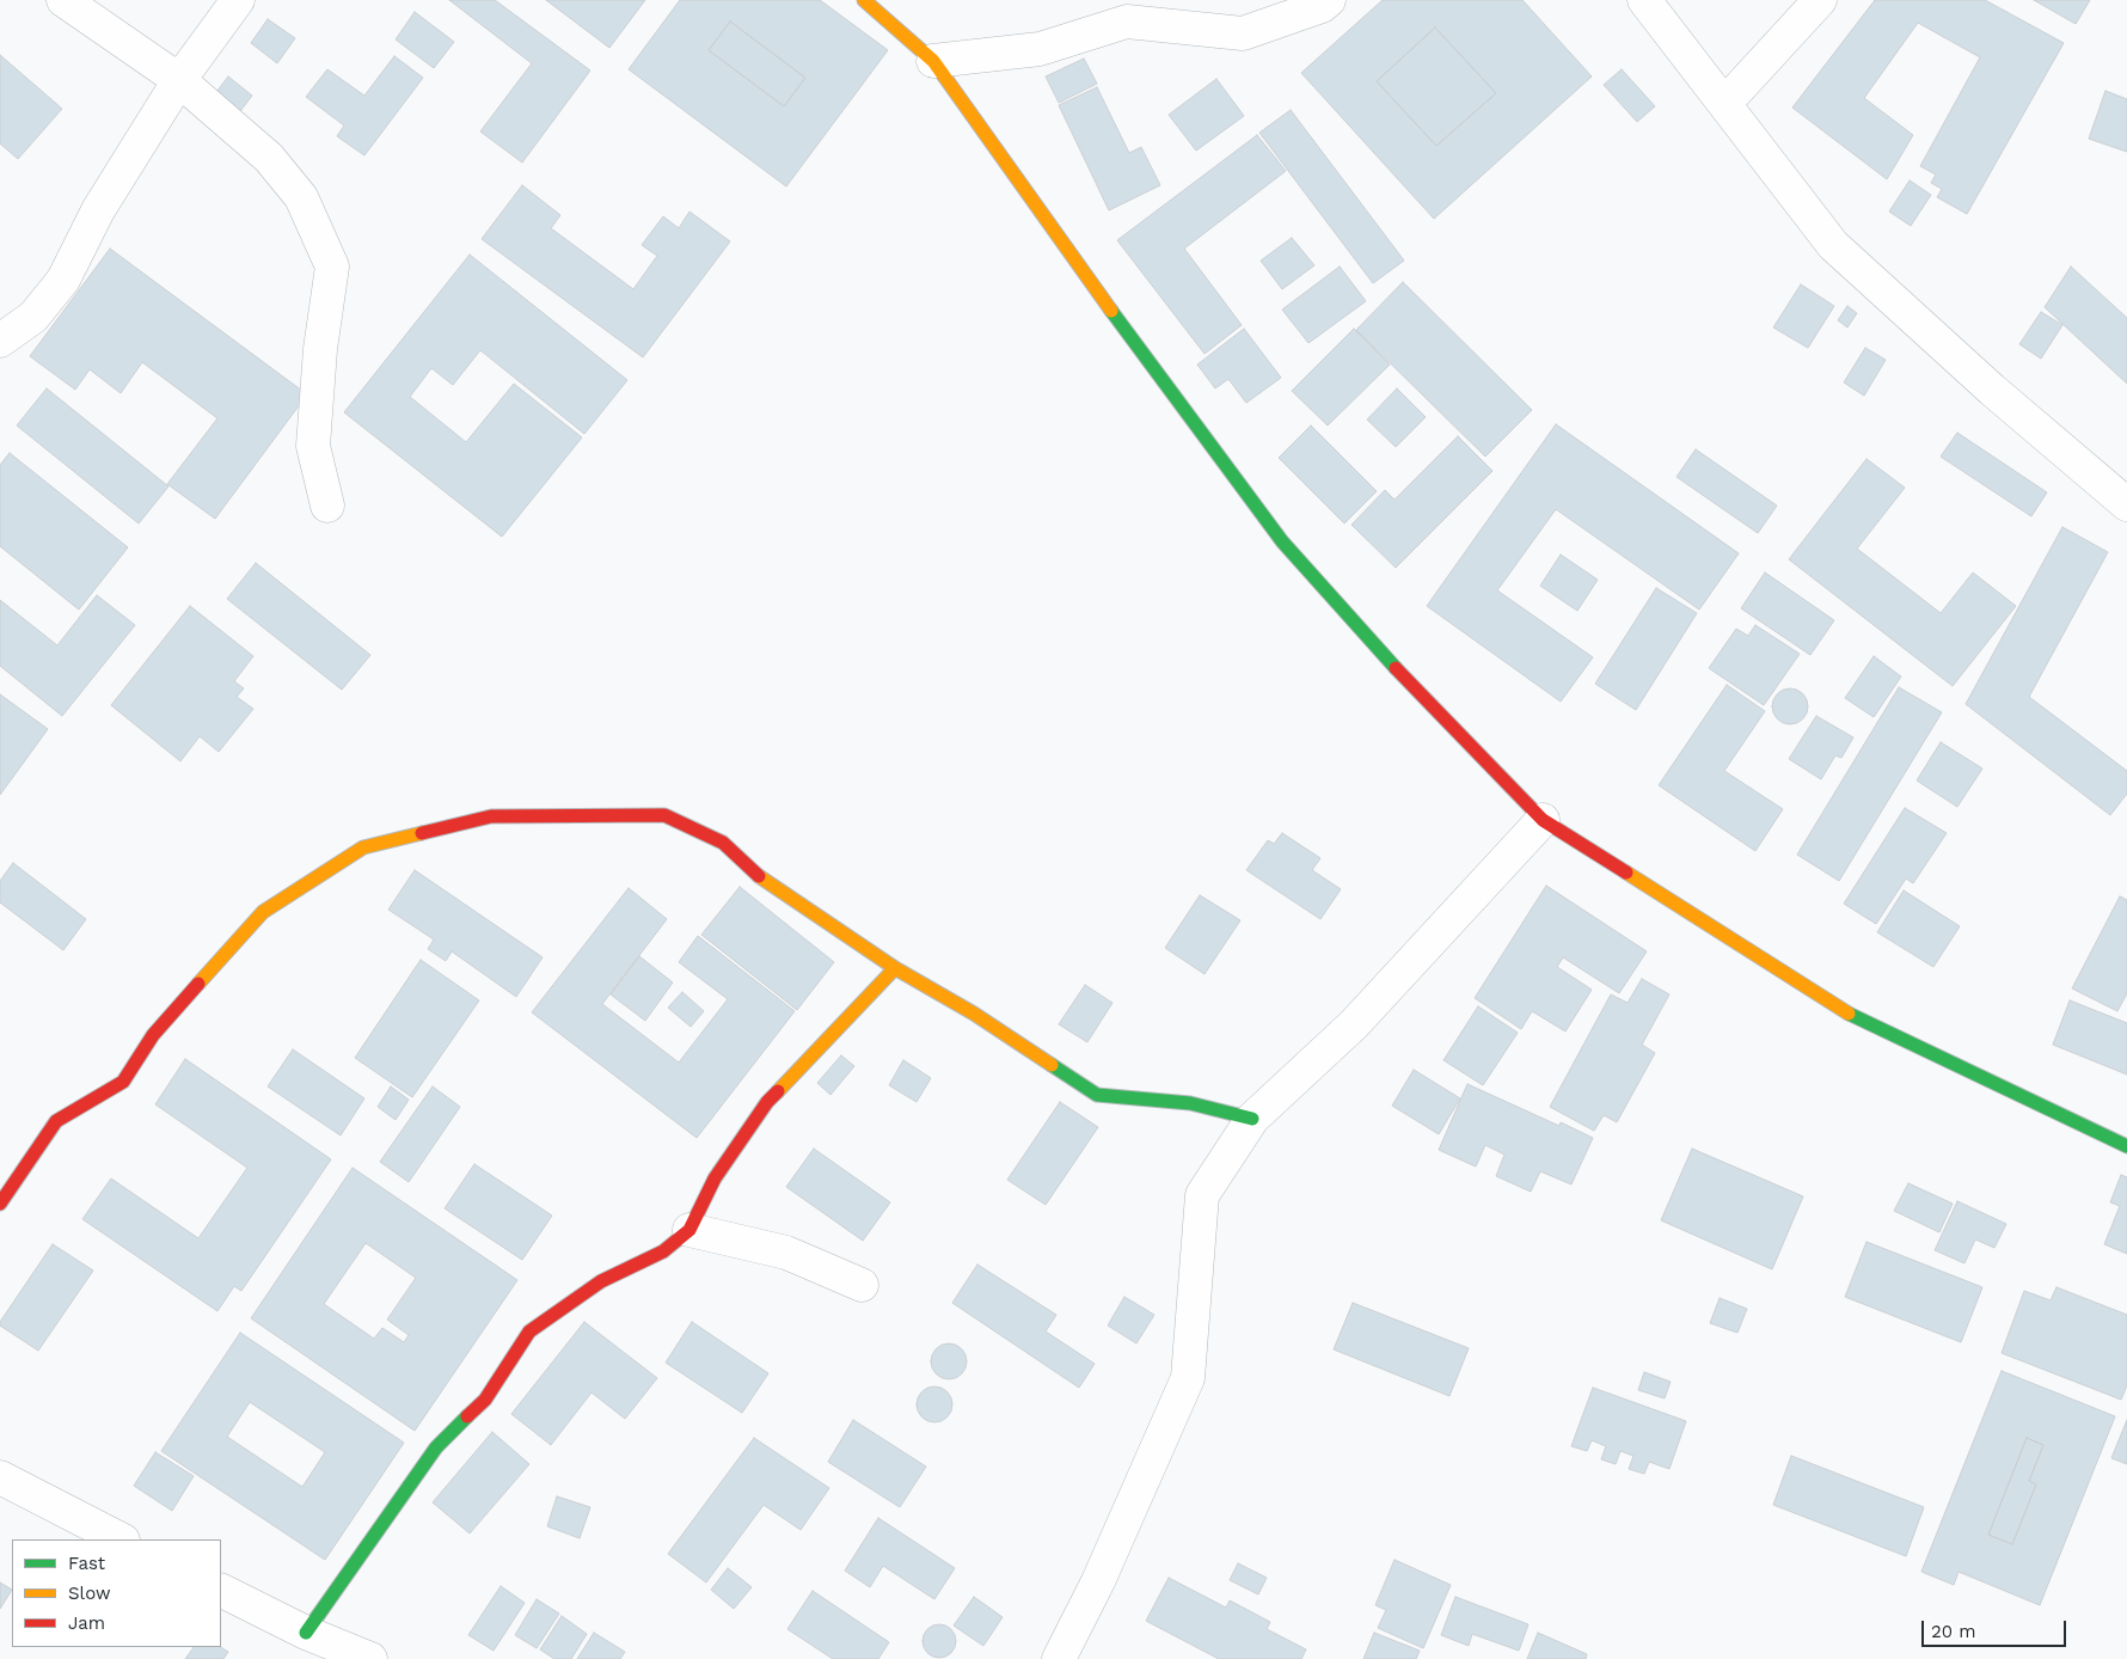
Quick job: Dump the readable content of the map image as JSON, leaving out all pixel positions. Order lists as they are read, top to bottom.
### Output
{
  "legend": ["Fast", "Slow", "Jam"],
  "scale_bar": "20 m"
}
